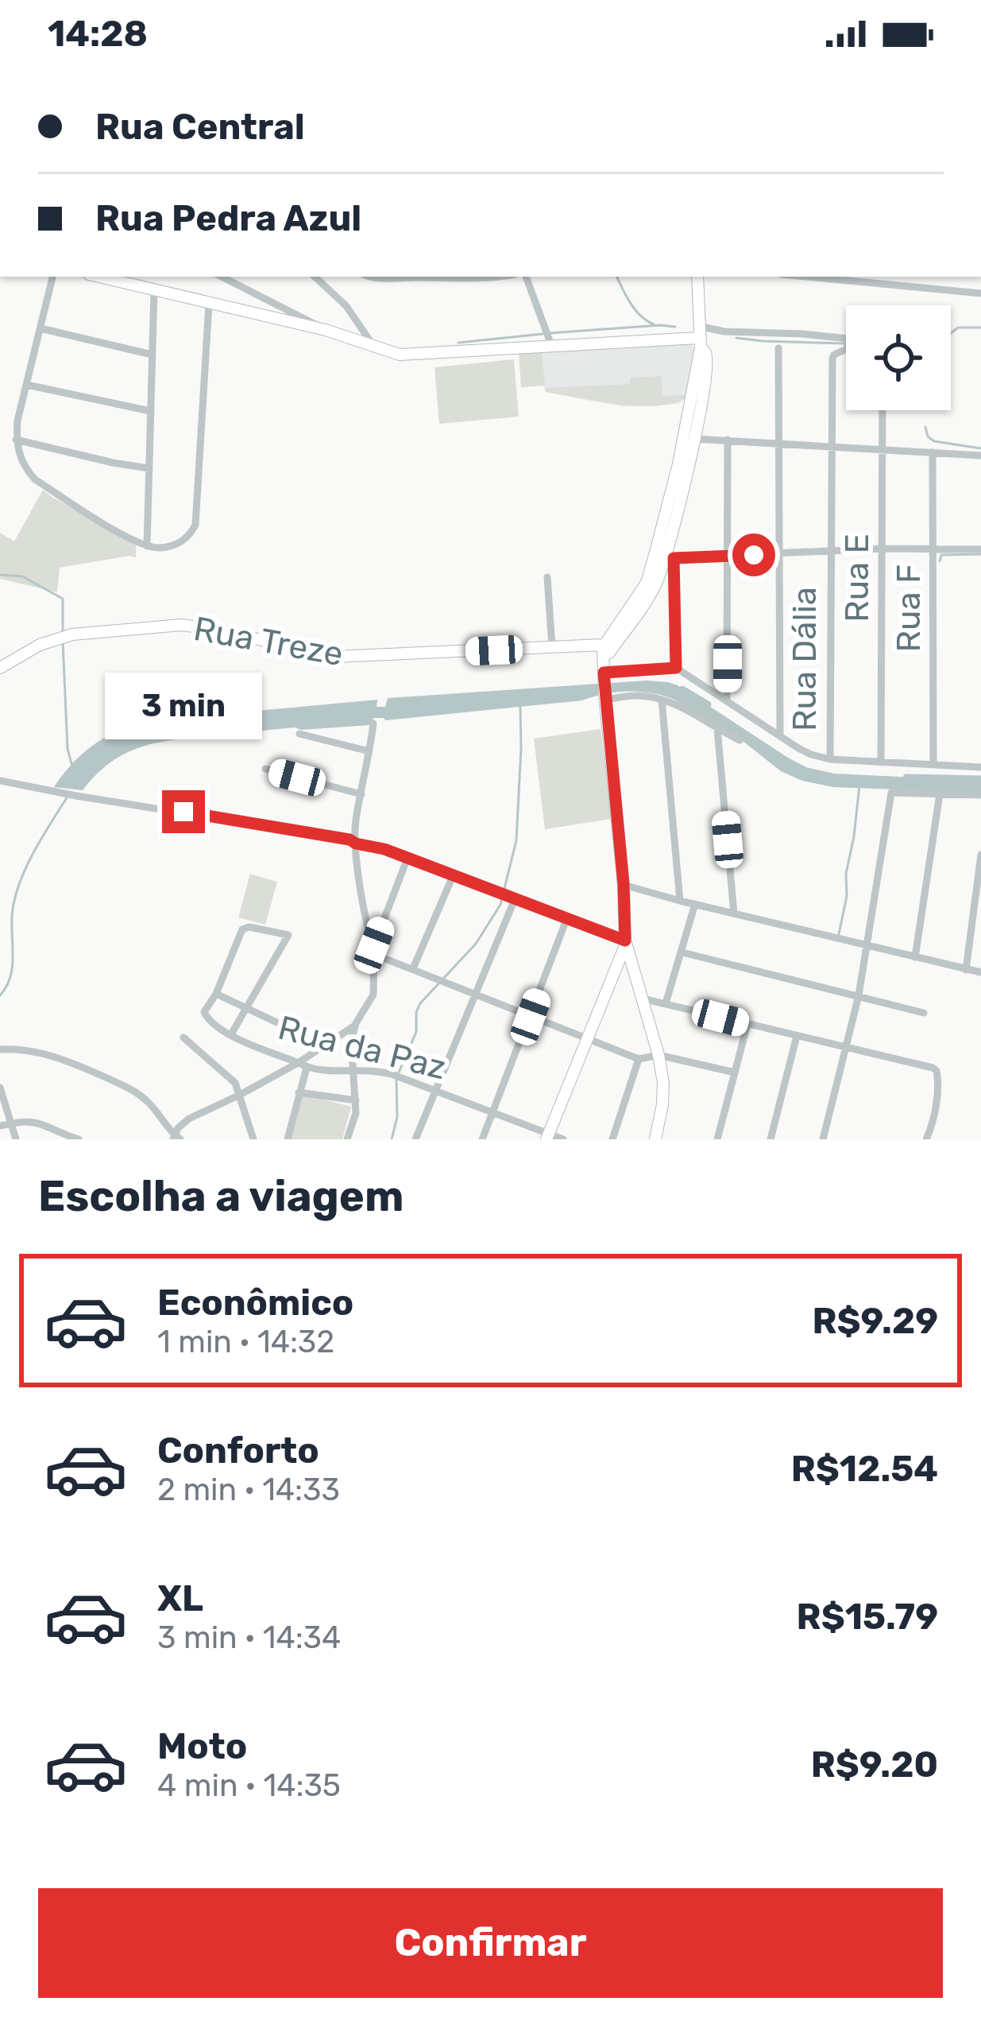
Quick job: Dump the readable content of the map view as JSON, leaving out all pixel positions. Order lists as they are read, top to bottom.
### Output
{
  "streets": {
    "main road": ["Rua Treze"],
    "street": [
      "Rua E",
      "Rua F",
      "Rua Dália",
      "Rua da Paz"
    ]
  },
  "page": {
    "status": "14:28",
    "banner": ["Rua Central", "Rua Pedra Azul"],
    "bubble": "3 min",
    "heading": "Escolha a viagem",
    "list": [
      {
        "name": "Econômico",
        "note": "1 min · 14:32",
        "value": "R$9.29"
      },
      {
        "name": "Conforto",
        "note": "2 min · 14:33",
        "value": "R$12.54"
      },
      {
        "name": "XL",
        "note": "3 min · 14:34",
        "value": "R$15.79"
      },
      {
        "name": "Moto",
        "note": "4 min · 14:35",
        "value": "R$9.20"
      }
    ],
    "buttons": "Confirmar"
  }
}
